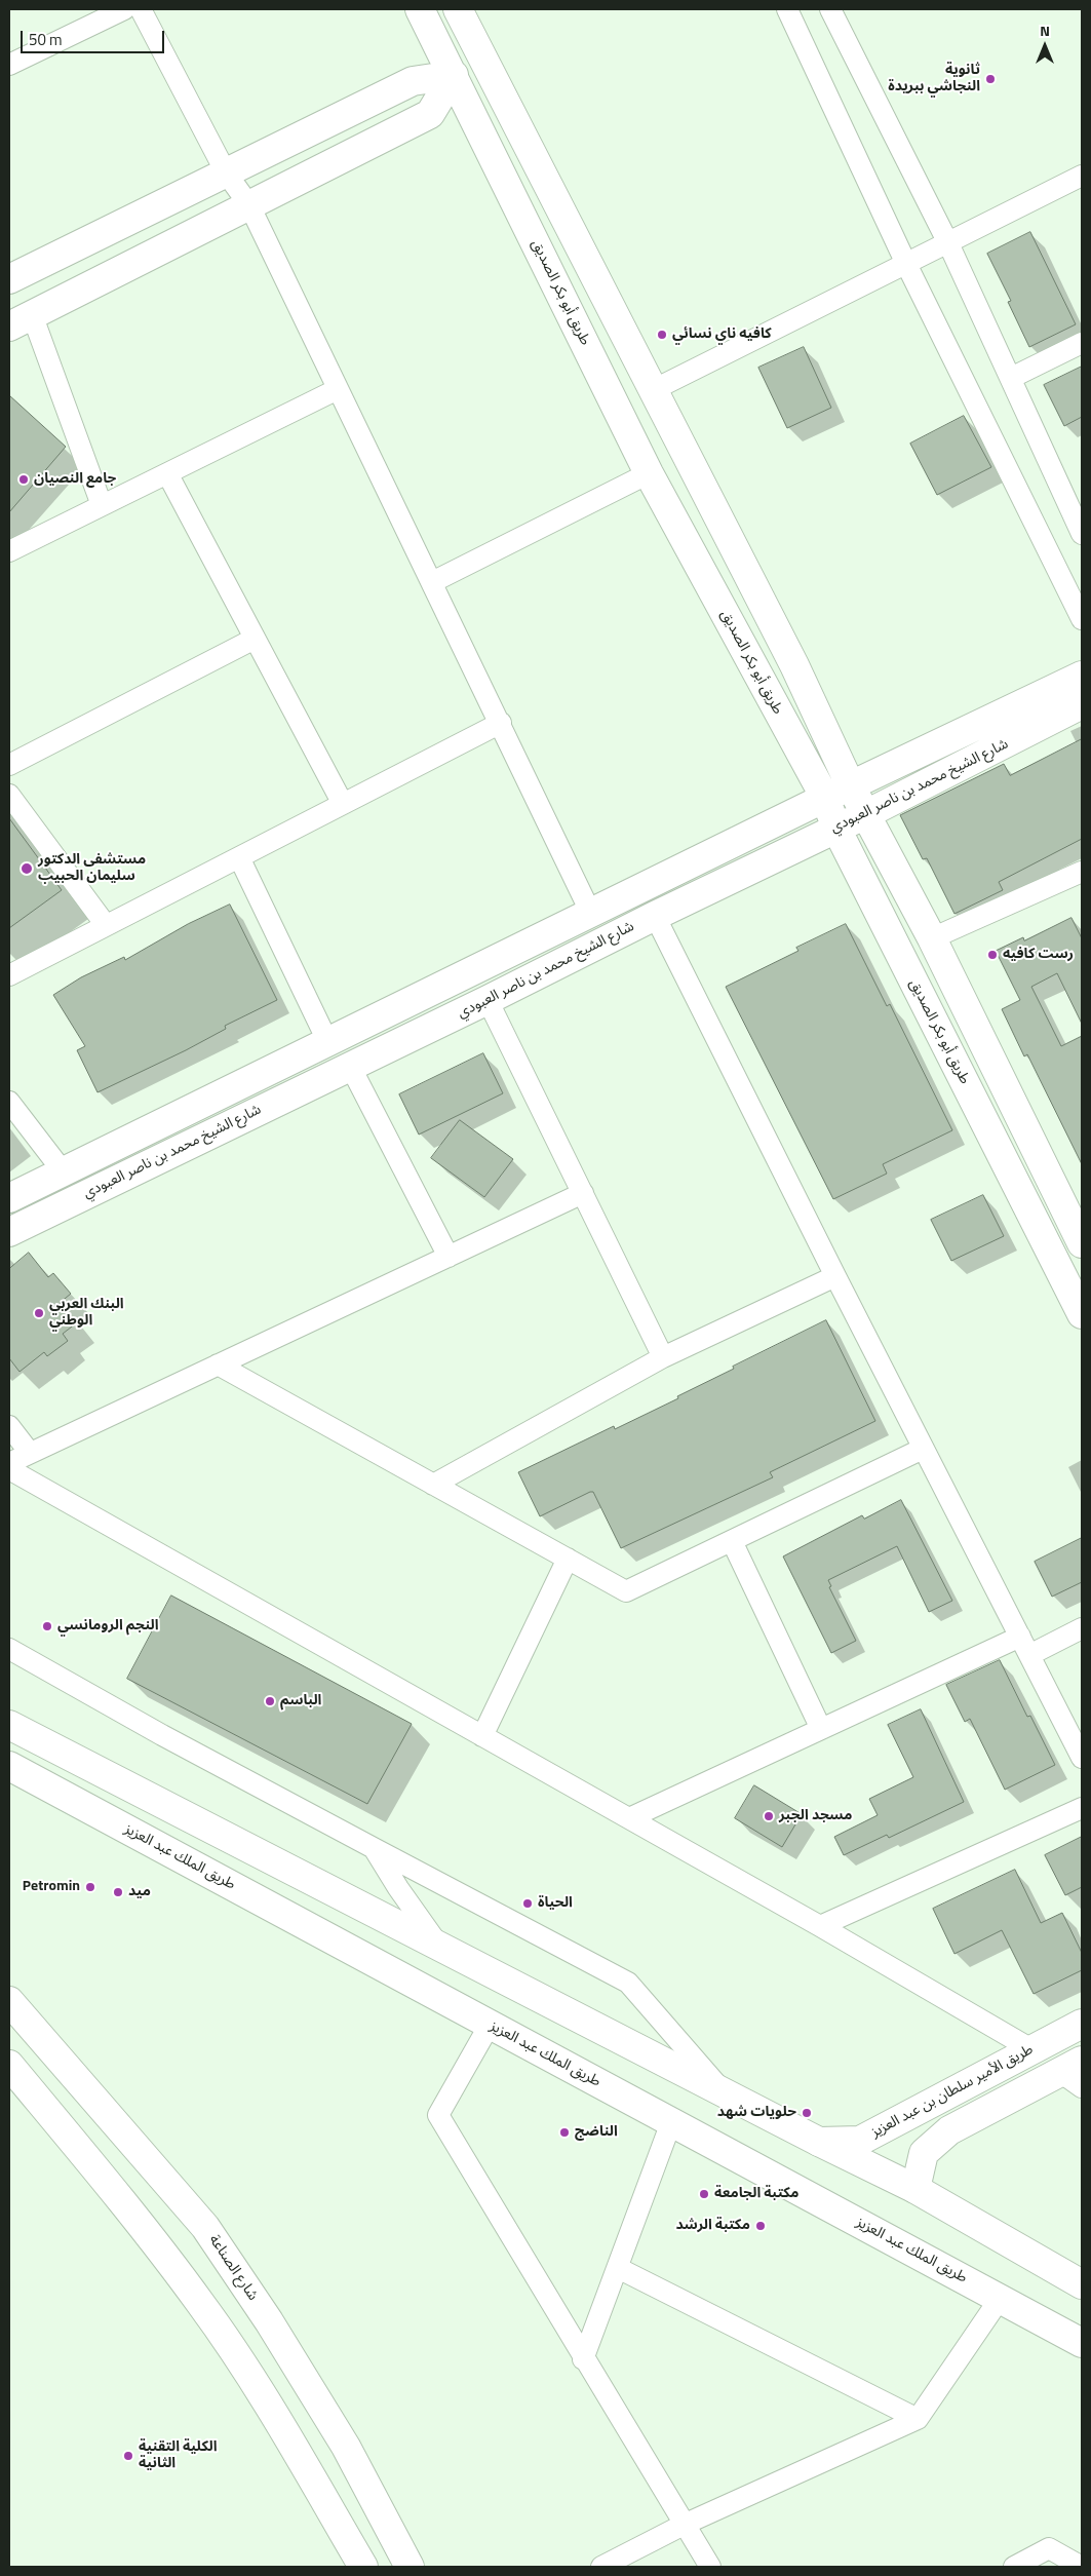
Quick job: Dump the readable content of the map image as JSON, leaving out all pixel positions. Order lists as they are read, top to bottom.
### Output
{
  "streets": {
    "main road": [
      "طريق أبو بكر الصديق",
      "شارع الشيخ محمد بن ناصر العبودي",
      "طريق الملك عبد العزيز",
      "طريق الأمير سلطان بن عبد العزيز",
      "شارع الصناعة"
    ]
  },
  "crossings": [
    ["طريق أبو بكر الصديق", "شارع الشيخ محمد بن ناصر العبودي"]
  ],
  "places": [
    "ثانوية النجاشي ببريدة",
    "كافيه ناي نسائي",
    "جامع النصيان",
    "مستشفى الدكتور سليمان الحبيب",
    "رست كافيه",
    "البنك العربي الوطني",
    "النجم الرومانسي",
    "الباسم",
    "مسجد الجبر",
    "Petromin",
    "ميد",
    "الحياة",
    "حلويات شهد",
    "الناضج",
    "مكتبة الجامعة",
    "مكتبة الرشد",
    "الكلية التقنية الثانية"
  ],
  "scale_bar": "50 m",
  "north": "top"
}
